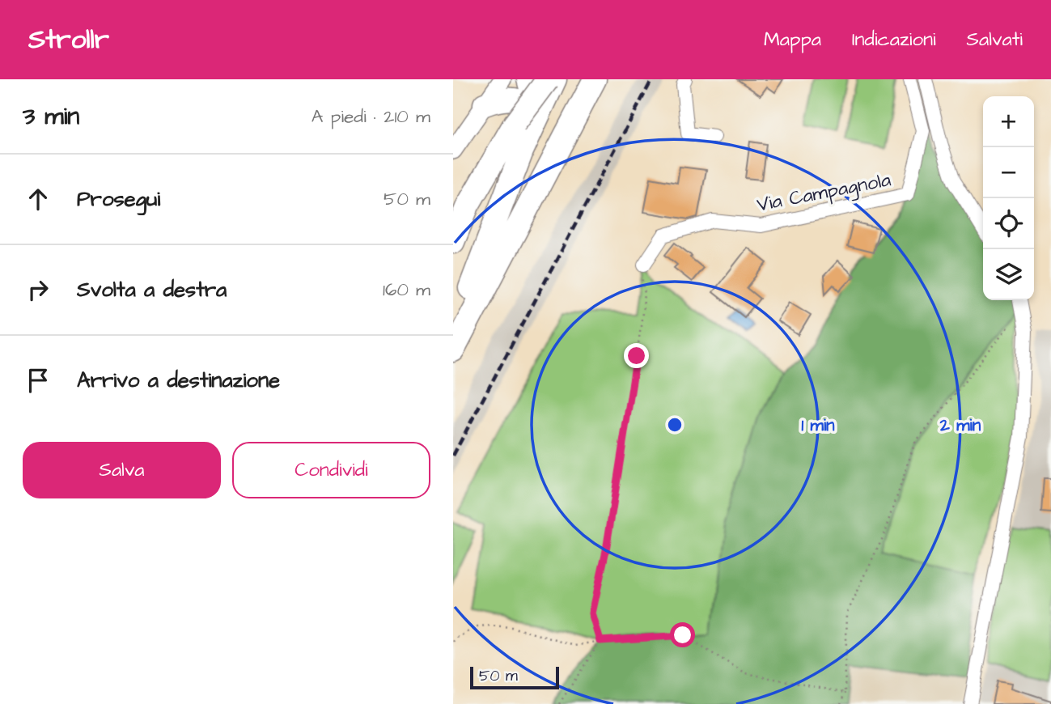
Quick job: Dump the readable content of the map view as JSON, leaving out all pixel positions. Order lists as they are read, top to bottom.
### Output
{
  "streets": {
    "street": ["Via Campagnola"]
  },
  "scale_bar": "50 m",
  "page": {
    "header": "Strollr",
    "nav": ["Mappa", "Indicazioni", "Salvati"],
    "heading": ["3 min", "A piedi · 210 m"],
    "map_buttons": ["+", "−"],
    "list": [
      ["Prosegui", "50 m"],
      ["Svolta a destra", "160 m"],
      "Arrivo a destinazione"
    ],
    "buttons": ["Salva", "Condividi"],
    "scale": "50 m"
  },
  "rings": ["1 min", "2 min"]
}
